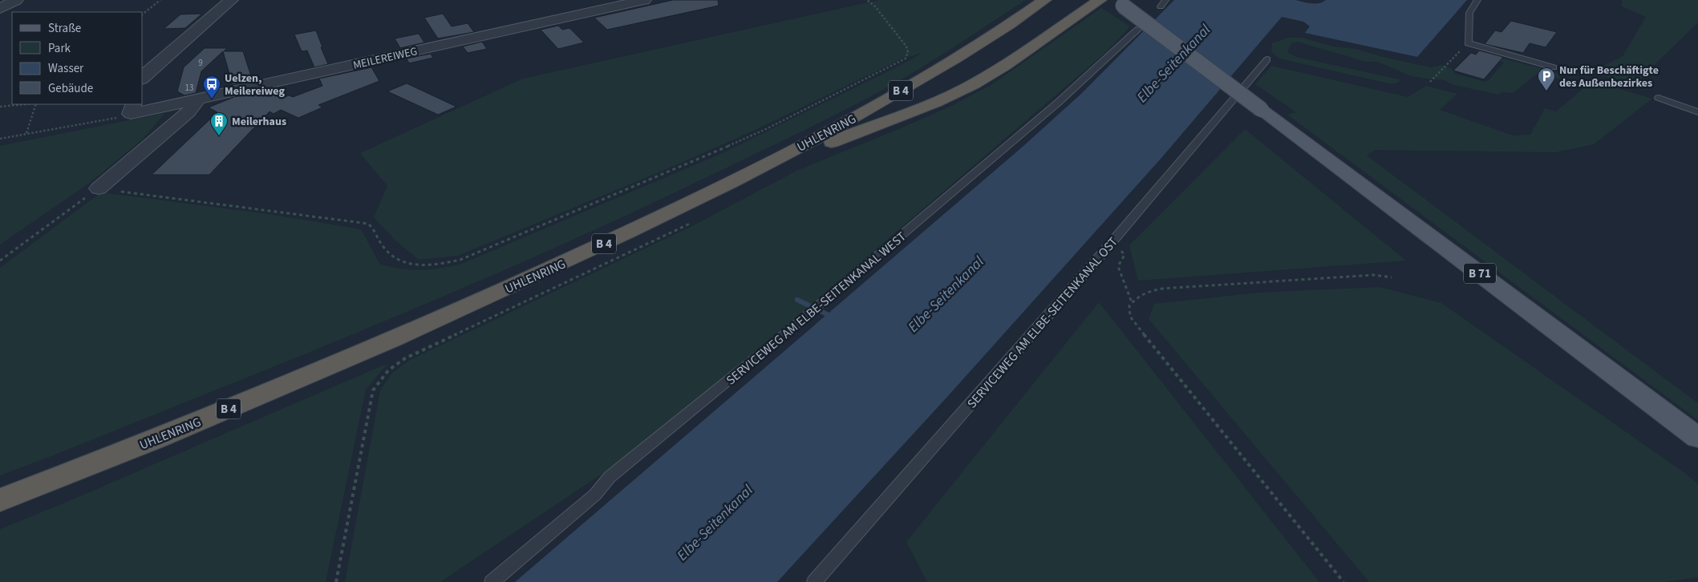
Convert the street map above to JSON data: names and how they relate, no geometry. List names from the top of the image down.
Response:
{
  "streets": {
    "highway": ["B 4", "UHLENRING"],
    "main road": ["B 71"],
    "street": ["MEILEREIWEG"],
    "lane": ["SERVICEWEG AM ELBE-SEITENKANAL WEST", "SERVICEWEG AM ELBE-SEITENKANAL OST"]
  },
  "water": ["Elbe-Seitenkanal"],
  "places": {
    "parking": ["Nur für Beschäftigte des Außenbezirkes"],
    "bus stop": ["Uelzen, Meilereiweg"],
    "building": ["Meilerhaus"]
  },
  "house_numbers": ["9", "13"],
  "legend": [
    "Straße",
    "Park",
    "Wasser",
    "Gebäude"
  ]
}
